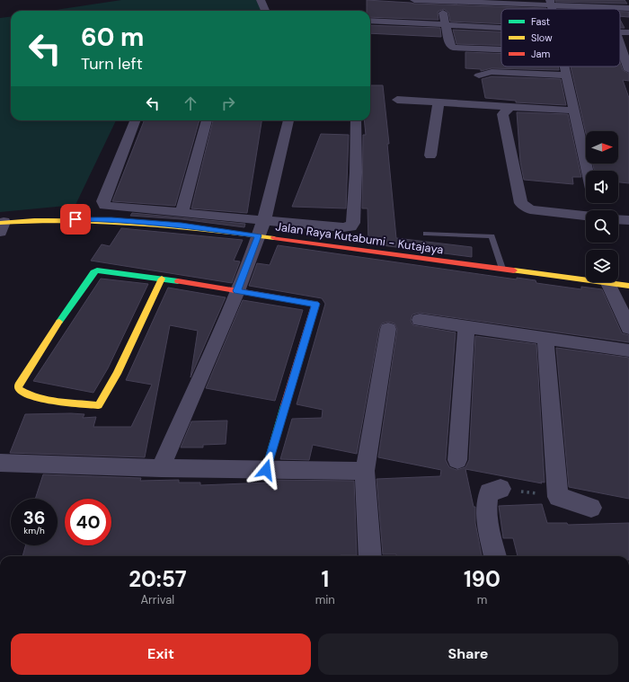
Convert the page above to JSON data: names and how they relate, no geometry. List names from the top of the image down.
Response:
{
  "streets": {
    "street": ["Jalan Raya Kutabumi - Kutajaya"]
  },
  "legend": ["Fast", "Slow", "Jam"],
  "north": "right",
  "page": {
    "turn": ["60 m", "Turn left"],
    "speed": "36 km/h",
    "limit": "40",
    "eta": [
      "20:57",
      "Arrival",
      "1",
      "min",
      "190",
      "m"
    ],
    "buttons": ["Exit", "Share"]
  }
}
